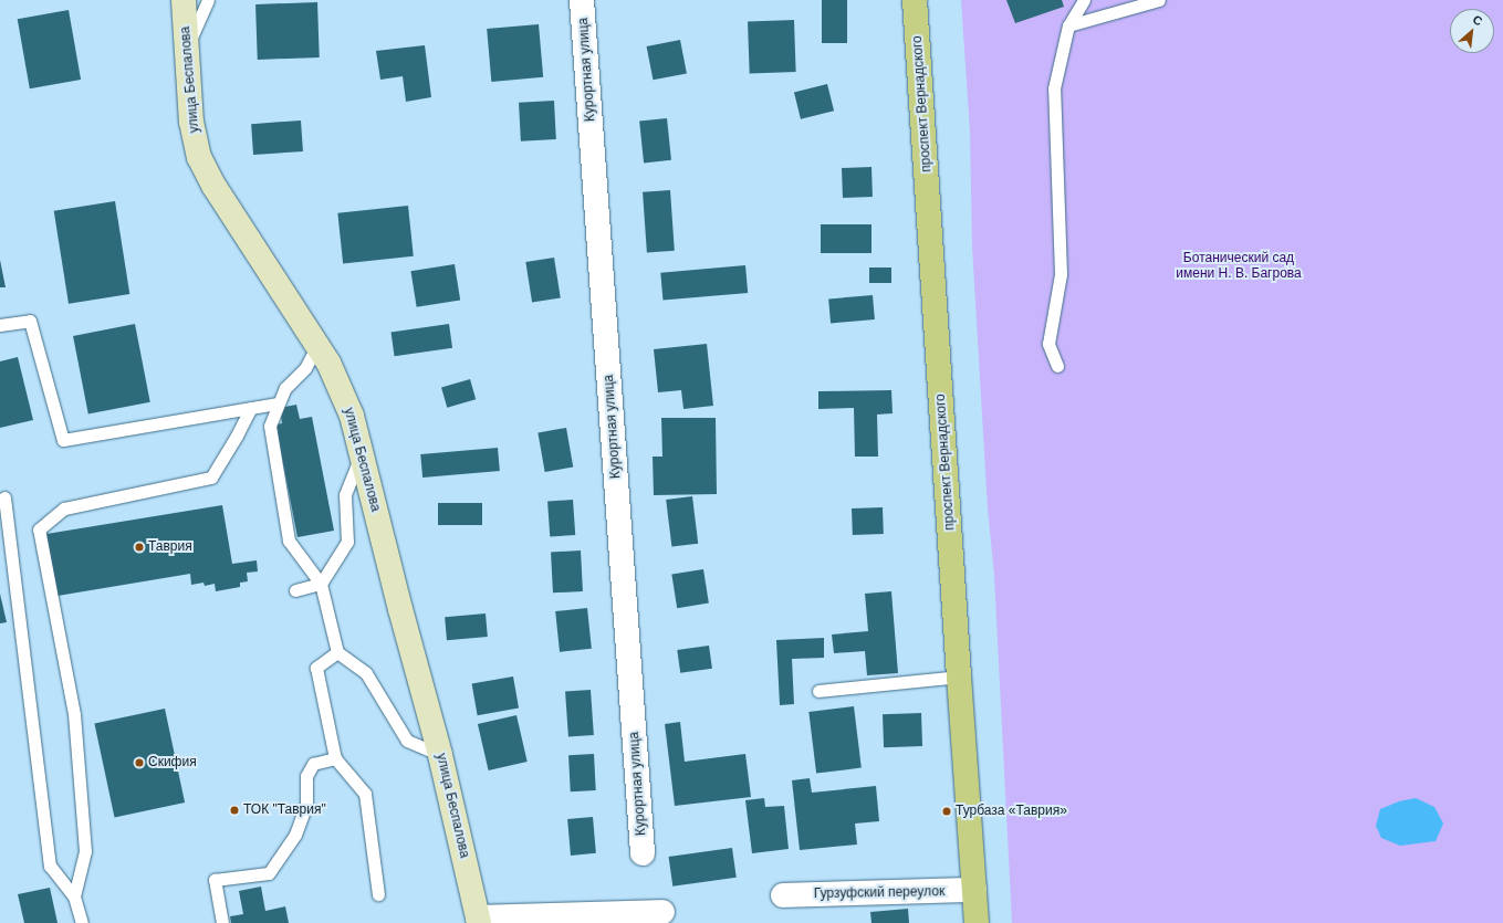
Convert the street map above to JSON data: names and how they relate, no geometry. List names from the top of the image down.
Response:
{
  "streets": {
    "main road": ["улица Беспалова", "проспект Вернадского"],
    "street": ["Курортная улица", "Гурзуфский переулок"]
  },
  "crossings": [
    ["проспект Вернадского", "Гурзуфский переулок"]
  ],
  "parks": ["Ботанический сад имени Н. В. Багрова"],
  "places": [
    "Таврия",
    "Скифия",
    "ТОК \"Таврия\"",
    "Турбаза «Таврия»"
  ],
  "north": "top right"
}
